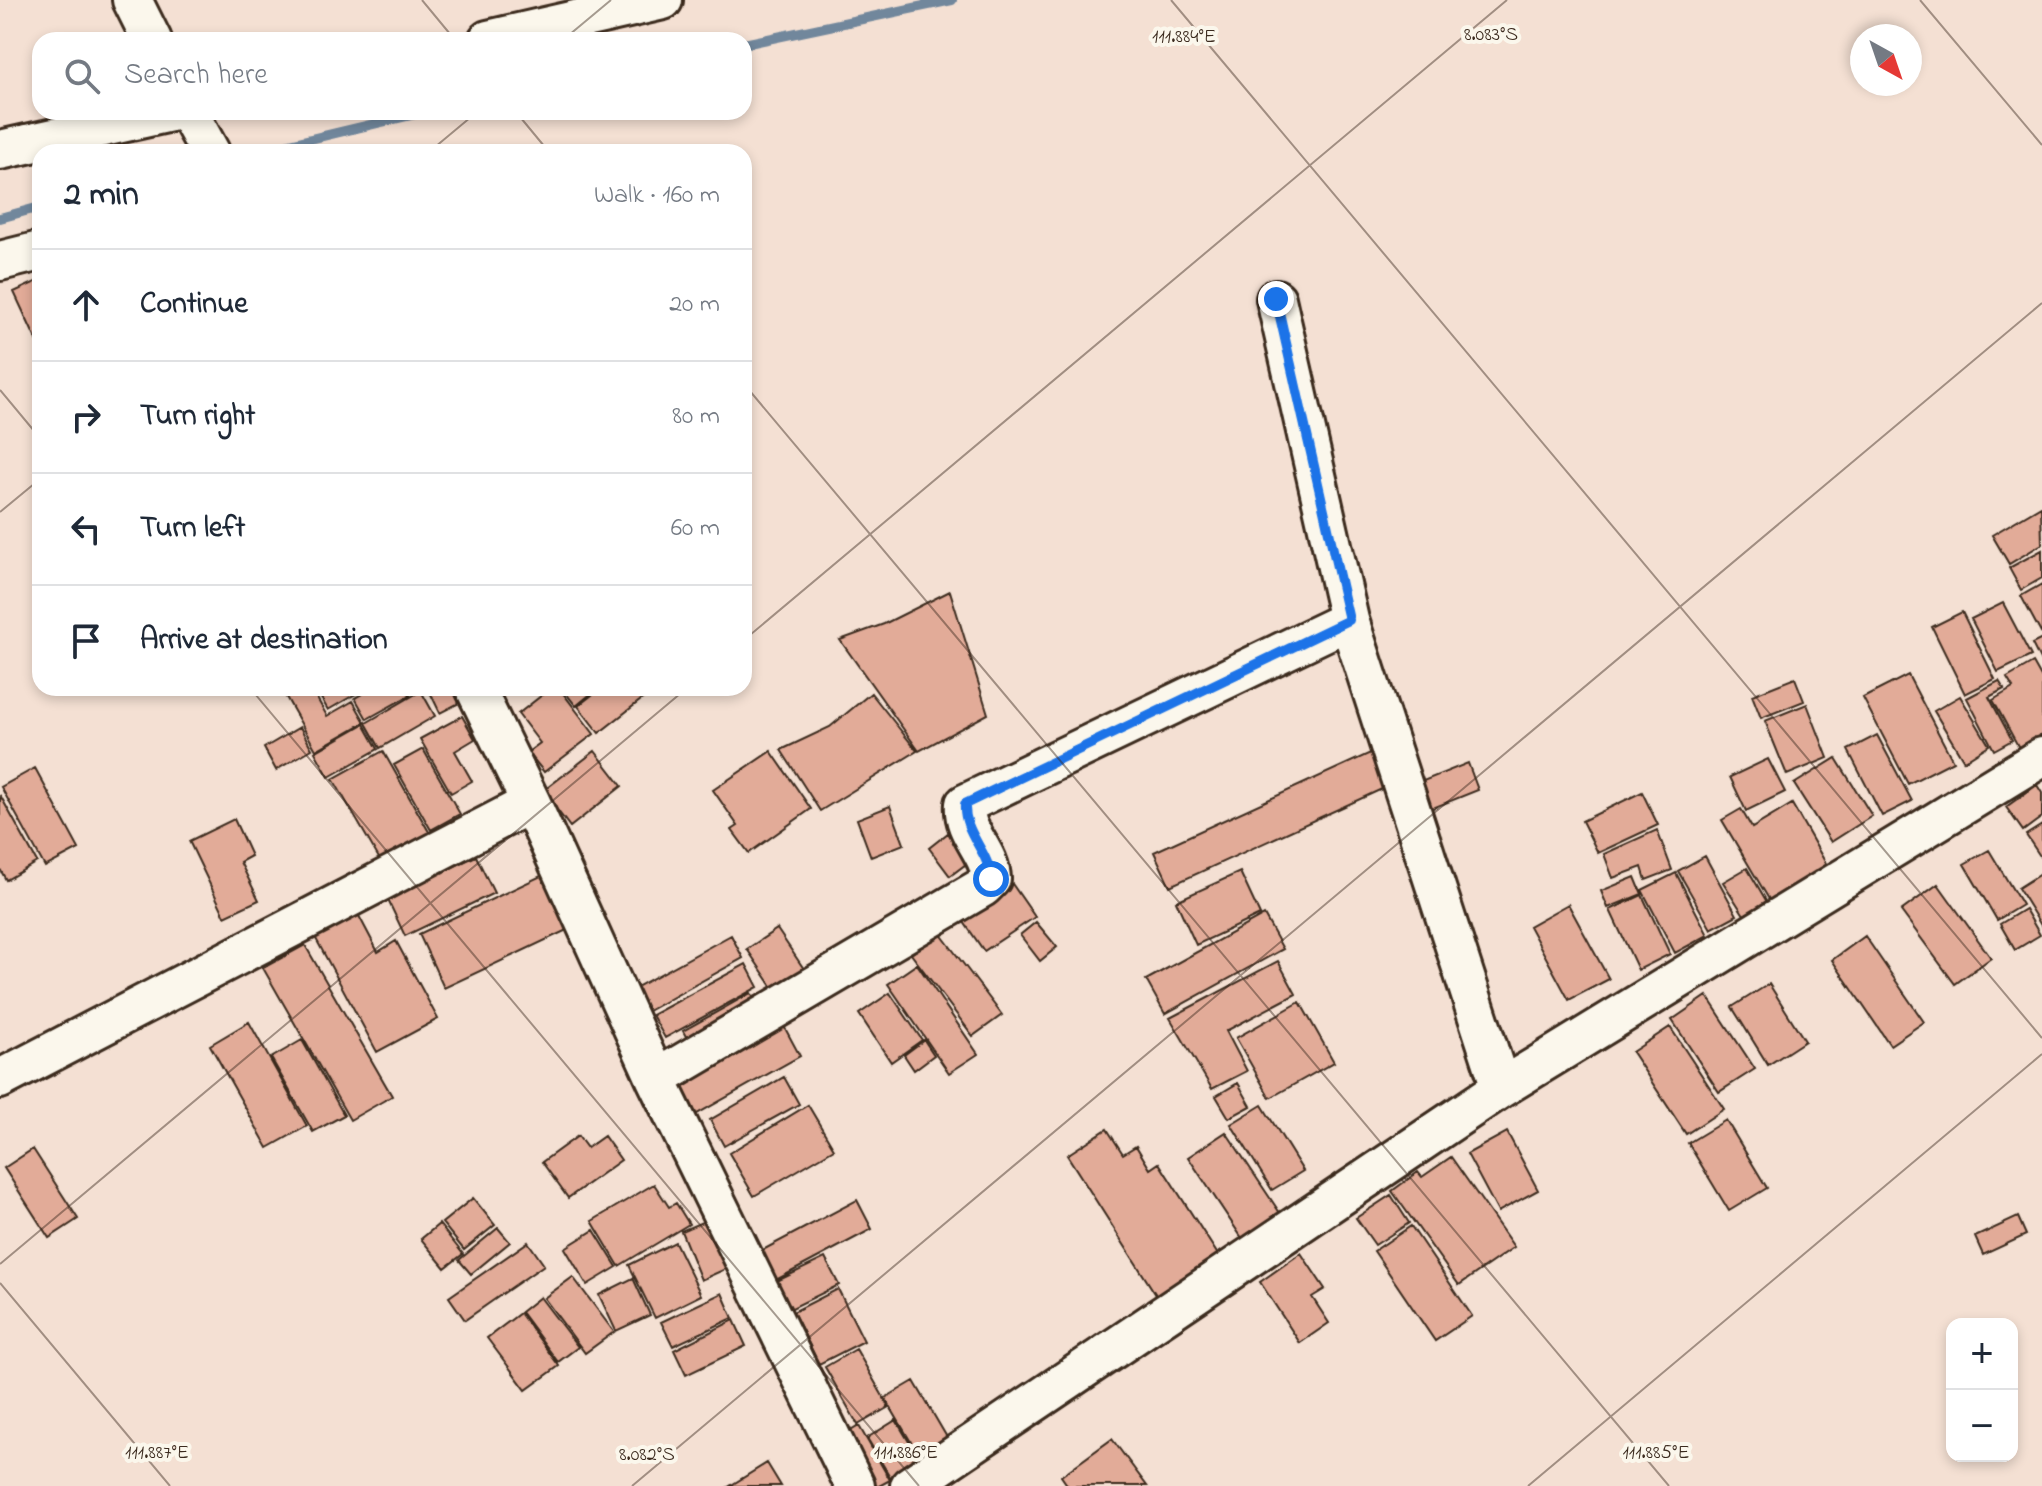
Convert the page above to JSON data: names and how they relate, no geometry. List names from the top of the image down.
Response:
{
  "north": "bottom right",
  "page": {
    "search": "Search here",
    "heading": ["2 min", "Walk · 160 m"],
    "list": [
      ["Continue", "20 m"],
      ["Turn right", "80 m"],
      ["Turn left", "60 m"],
      "Arrive at destination"
    ],
    "map_buttons": ["+", "−"]
  },
  "coordinates": [
    "8.083°S",
    "111.884°E",
    "111.887°E",
    "111.886°E",
    "111.885°E",
    "8.082°S"
  ]
}
